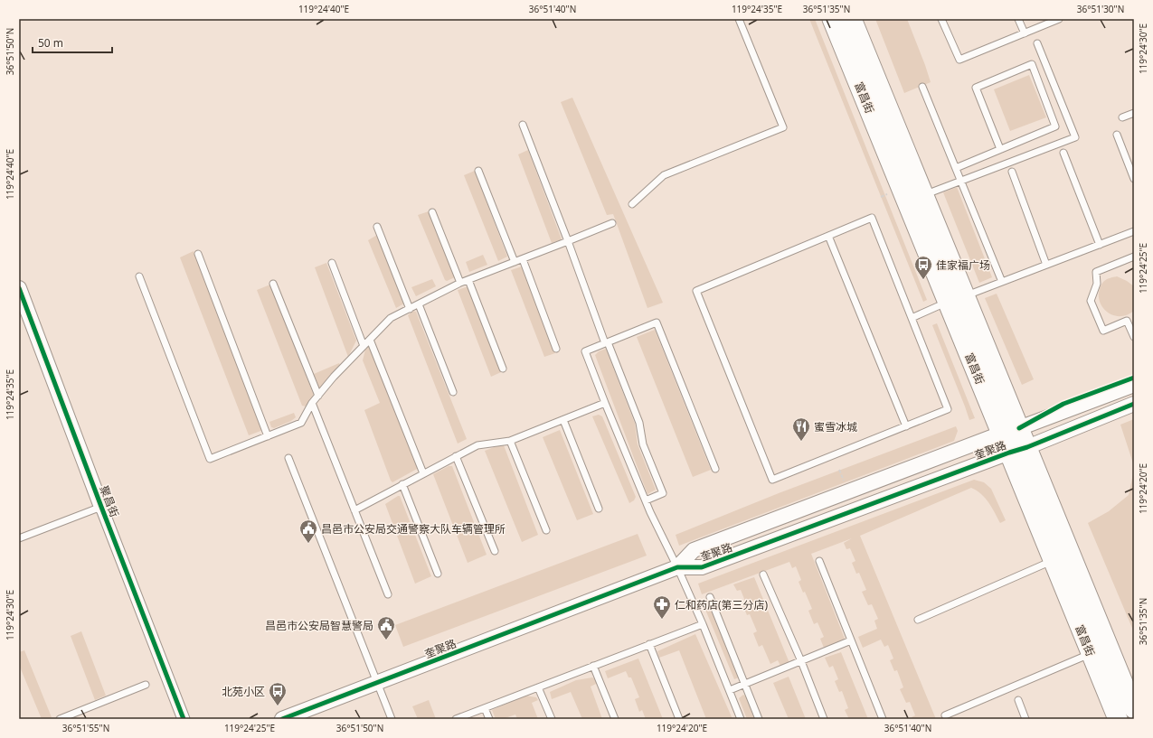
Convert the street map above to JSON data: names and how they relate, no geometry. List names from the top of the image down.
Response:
{
  "streets": {
    "main road": ["富昌街"],
    "street": ["奎聚路", "聚昌街"]
  },
  "crossings": [
    ["富昌街", "奎聚路"]
  ],
  "places": {
    "bus stop": ["佳家福广场", "北苑小区"],
    "restaurant": ["蜜雪冰城"],
    "public building": ["昌邑市公安局交通警察大队车辆管理所", "昌邑市公安局智慧警局"],
    "pharmacy": ["仁和药店(第三分店)"]
  },
  "scale_bar": "50 m",
  "coordinates": [
    "119°24'40\"E",
    "36°51'40\"N",
    "119°24'35\"E",
    "36°51'35\"N",
    "36°51'30\"N",
    "119°24'30\"E",
    "36°51'50\"N",
    "119°24'25\"E",
    "119°24'20\"E",
    "36°51'55\"N"
  ]
}
